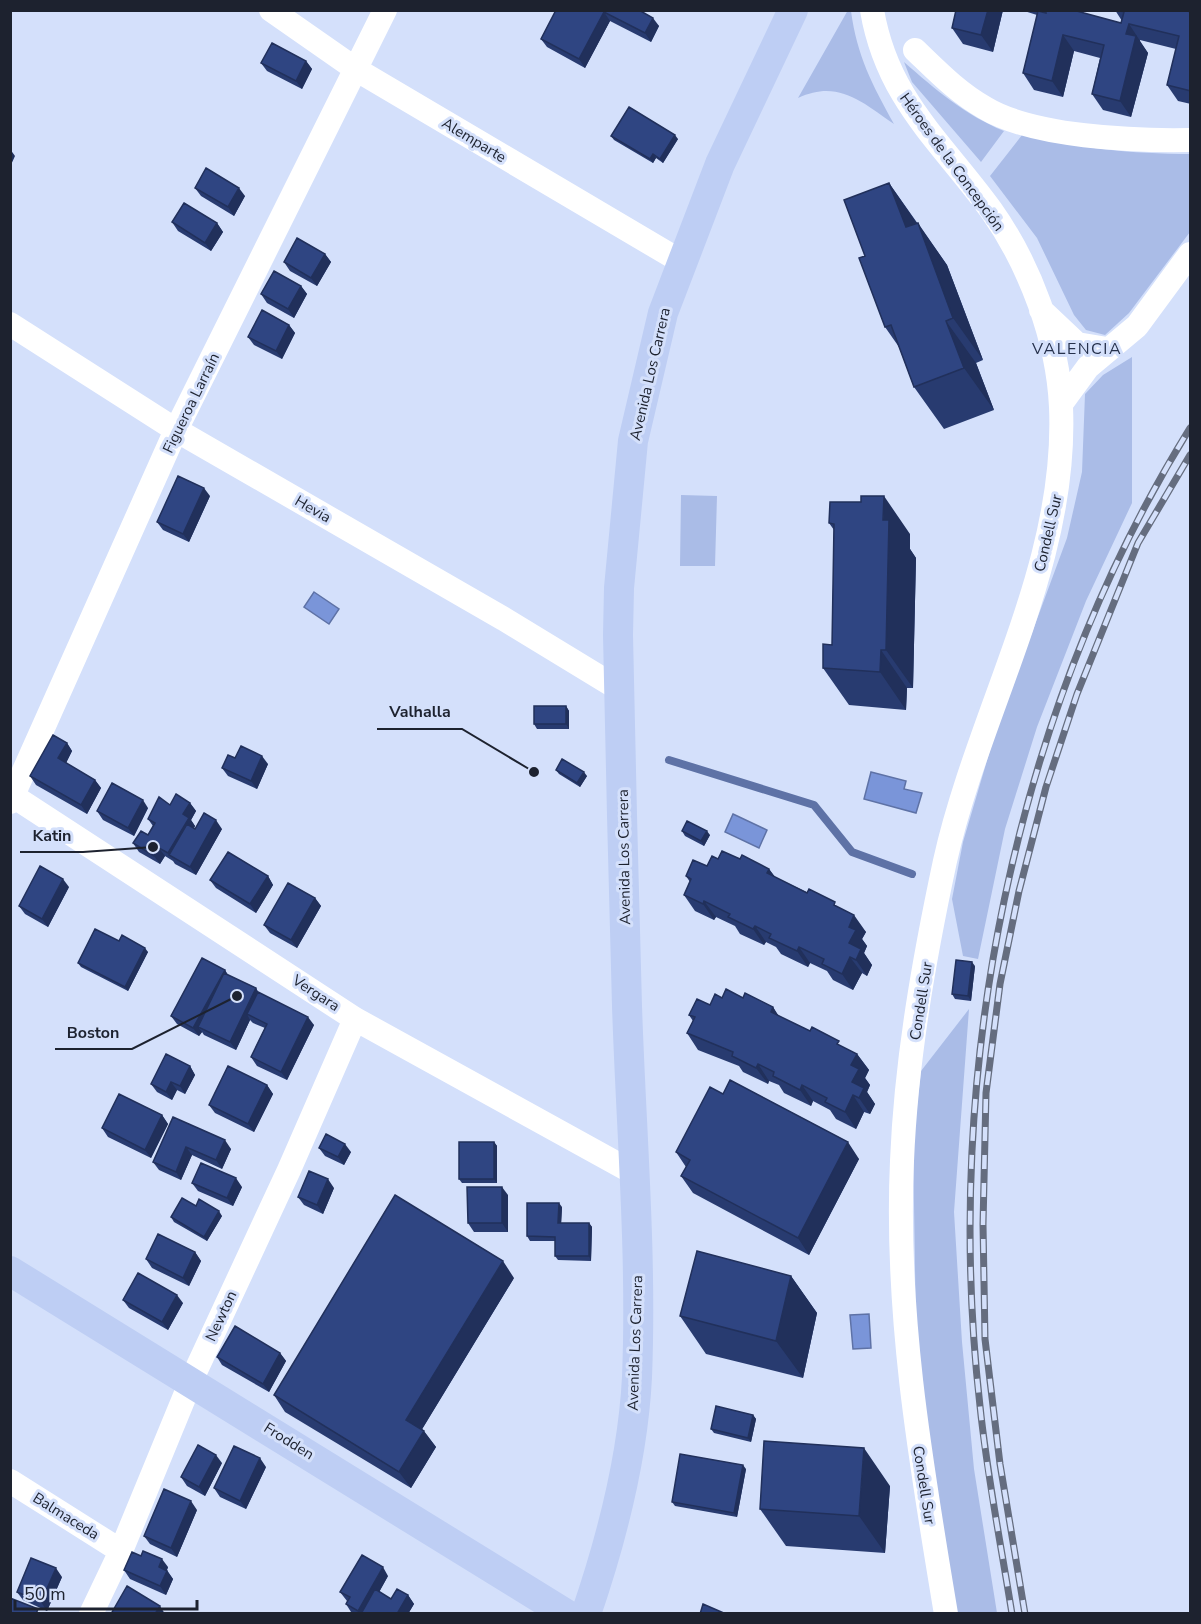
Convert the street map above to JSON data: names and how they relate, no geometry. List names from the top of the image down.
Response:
{
  "streets": {
    "main road": ["Avenida Los Carrera", "Frodden"],
    "street": [
      "Alemparte",
      "Héroes de la Concepción",
      "Figueroa Larraín",
      "Hevia",
      "Condell Sur",
      "Vergara",
      "Newton",
      "Balmaceda"
    ]
  },
  "crossings": [
    ["Alemparte", "Avenida Los Carrera"],
    ["Alemparte", "Figueroa Larraín"],
    ["Héroes de la Concepción", "Condell Sur"],
    ["Avenida Los Carrera", "Hevia"],
    ["Avenida Los Carrera", "Vergara"],
    ["Figueroa Larraín", "Hevia"],
    ["Figueroa Larraín", "Vergara"],
    ["Vergara", "Newton"],
    ["Newton", "Frodden"],
    ["Newton", "Balmaceda"]
  ],
  "districts": ["VALENCIA"],
  "places": ["Valhalla", "Katin", "Boston"],
  "scale_bar": "50 m"
}
